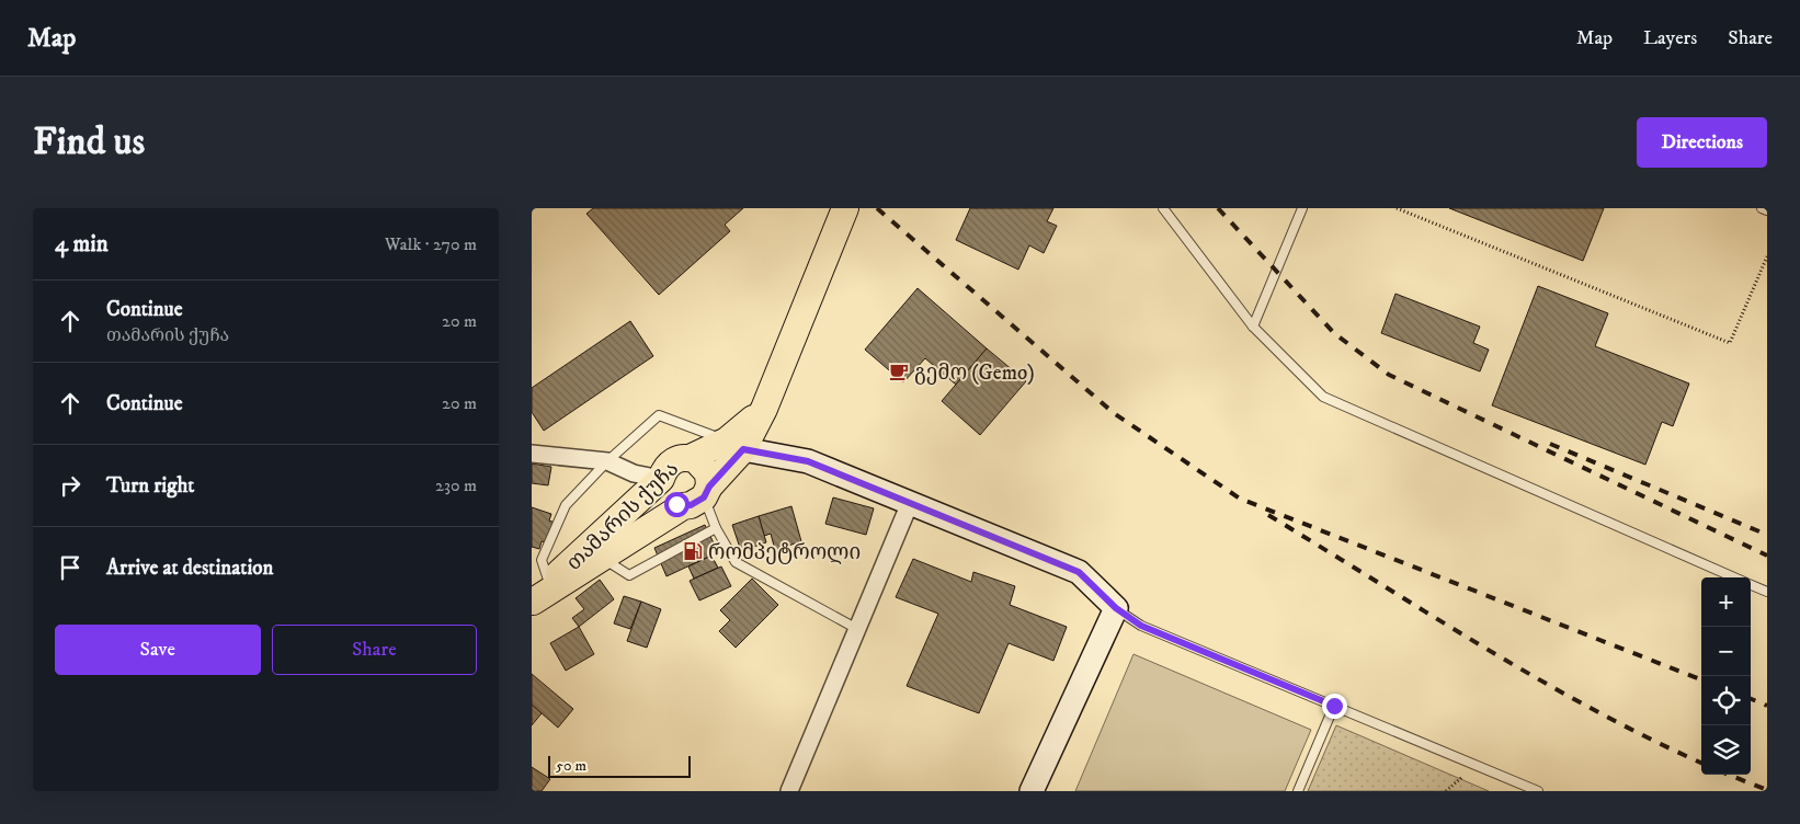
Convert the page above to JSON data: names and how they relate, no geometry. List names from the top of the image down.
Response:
{
  "streets": {
    "main road": ["თამარის ქუჩა"]
  },
  "places": {
    "cafe": ["გემო (Gemo)"],
    "fuel station": ["რომპეტროლი"]
  },
  "scale_bar": "50 m",
  "page": {
    "header": "Map",
    "nav": ["Map", "Layers", "Share"],
    "buttons": [
      "Directions",
      ["Save", "Share"]
    ],
    "title": "Find us",
    "heading": ["4 min", "Walk · 270 m"],
    "list": [
      ["Continue", "თამარის ქუჩა", "20 m"],
      ["Continue", "20 m"],
      ["Turn right", "230 m"],
      "Arrive at destination"
    ],
    "map_buttons": ["+", "−"],
    "scale": "50 m"
  }
}
